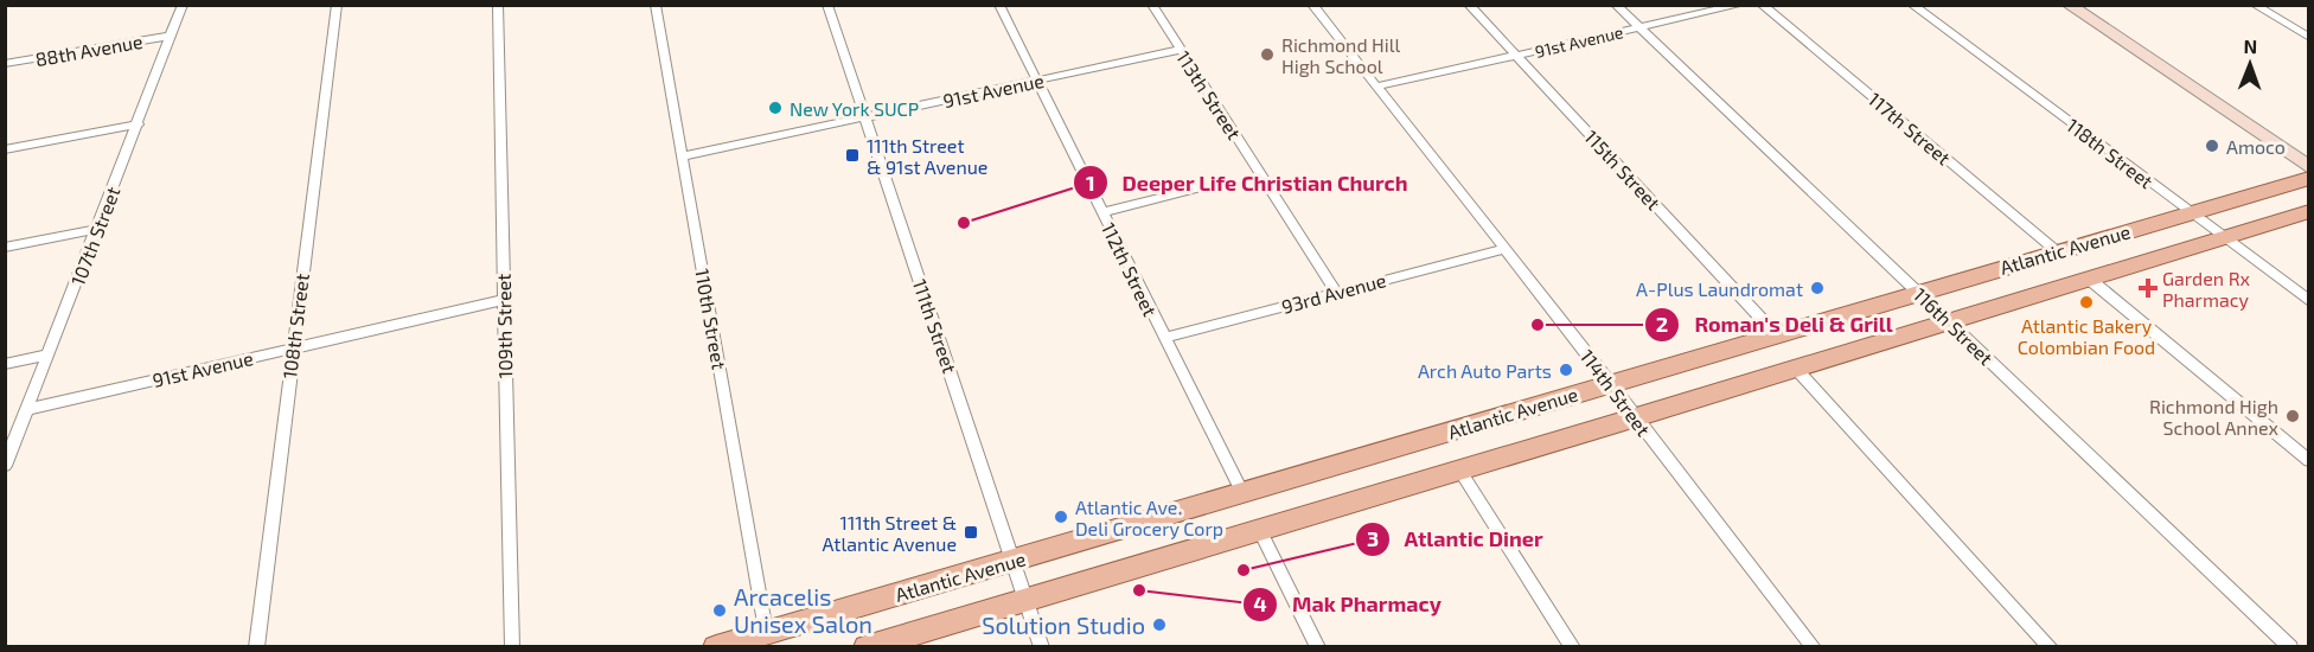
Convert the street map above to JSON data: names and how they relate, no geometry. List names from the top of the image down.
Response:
{
  "streets": {
    "main road": ["Atlantic Avenue"],
    "street": [
      "91st Avenue",
      "88th Avenue",
      "113th Street",
      "117th Street",
      "118th Street",
      "115th Street",
      "107th Street",
      "112th Street",
      "93rd Avenue",
      "110th Street",
      "108th Street",
      "109th Street",
      "111th Street",
      "116th Street",
      "114th Street"
    ]
  },
  "crossings": [
    ["91st Avenue", "113th Street"],
    ["91st Avenue", "115th Street"],
    ["91st Avenue", "107th Street"],
    ["91st Avenue", "112th Street"],
    ["91st Avenue", "110th Street"],
    ["91st Avenue", "108th Street"],
    ["91st Avenue", "109th Street"],
    ["91st Avenue", "111th Street"],
    ["91st Avenue", "116th Street"],
    ["91st Avenue", "114th Street"],
    ["88th Avenue", "107th Street"],
    ["113th Street", "93rd Avenue"],
    ["117th Street", "Atlantic Avenue"],
    ["118th Street", "Atlantic Avenue"],
    ["115th Street", "Atlantic Avenue"],
    ["Atlantic Avenue", "112th Street"],
    ["Atlantic Avenue", "110th Street"],
    ["Atlantic Avenue", "111th Street"],
    ["Atlantic Avenue", "116th Street"],
    ["Atlantic Avenue", "114th Street"],
    ["112th Street", "93rd Avenue"],
    ["93rd Avenue", "114th Street"]
  ],
  "places": {
    "other": [
      "Richmond Hill High School",
      "New York SUCP",
      "Amoco",
      "Deeper Life Christian Church",
      "A-Plus Laundromat",
      "Atlantic Bakery Colombian Food",
      "Roman's Deli & Grill",
      "Arch Auto Parts",
      "Richmond High School Annex",
      "Atlantic Ave. Deli Grocery Corp",
      "Atlantic Diner",
      "Mak Pharmacy",
      "Arcacelis Unisex Salon",
      "Solution Studio"
    ],
    "transit": ["111th Street & 91st Avenue", "111th Street & Atlantic Avenue"],
    "health": ["Garden Rx Pharmacy"]
  },
  "north": "top"
}
